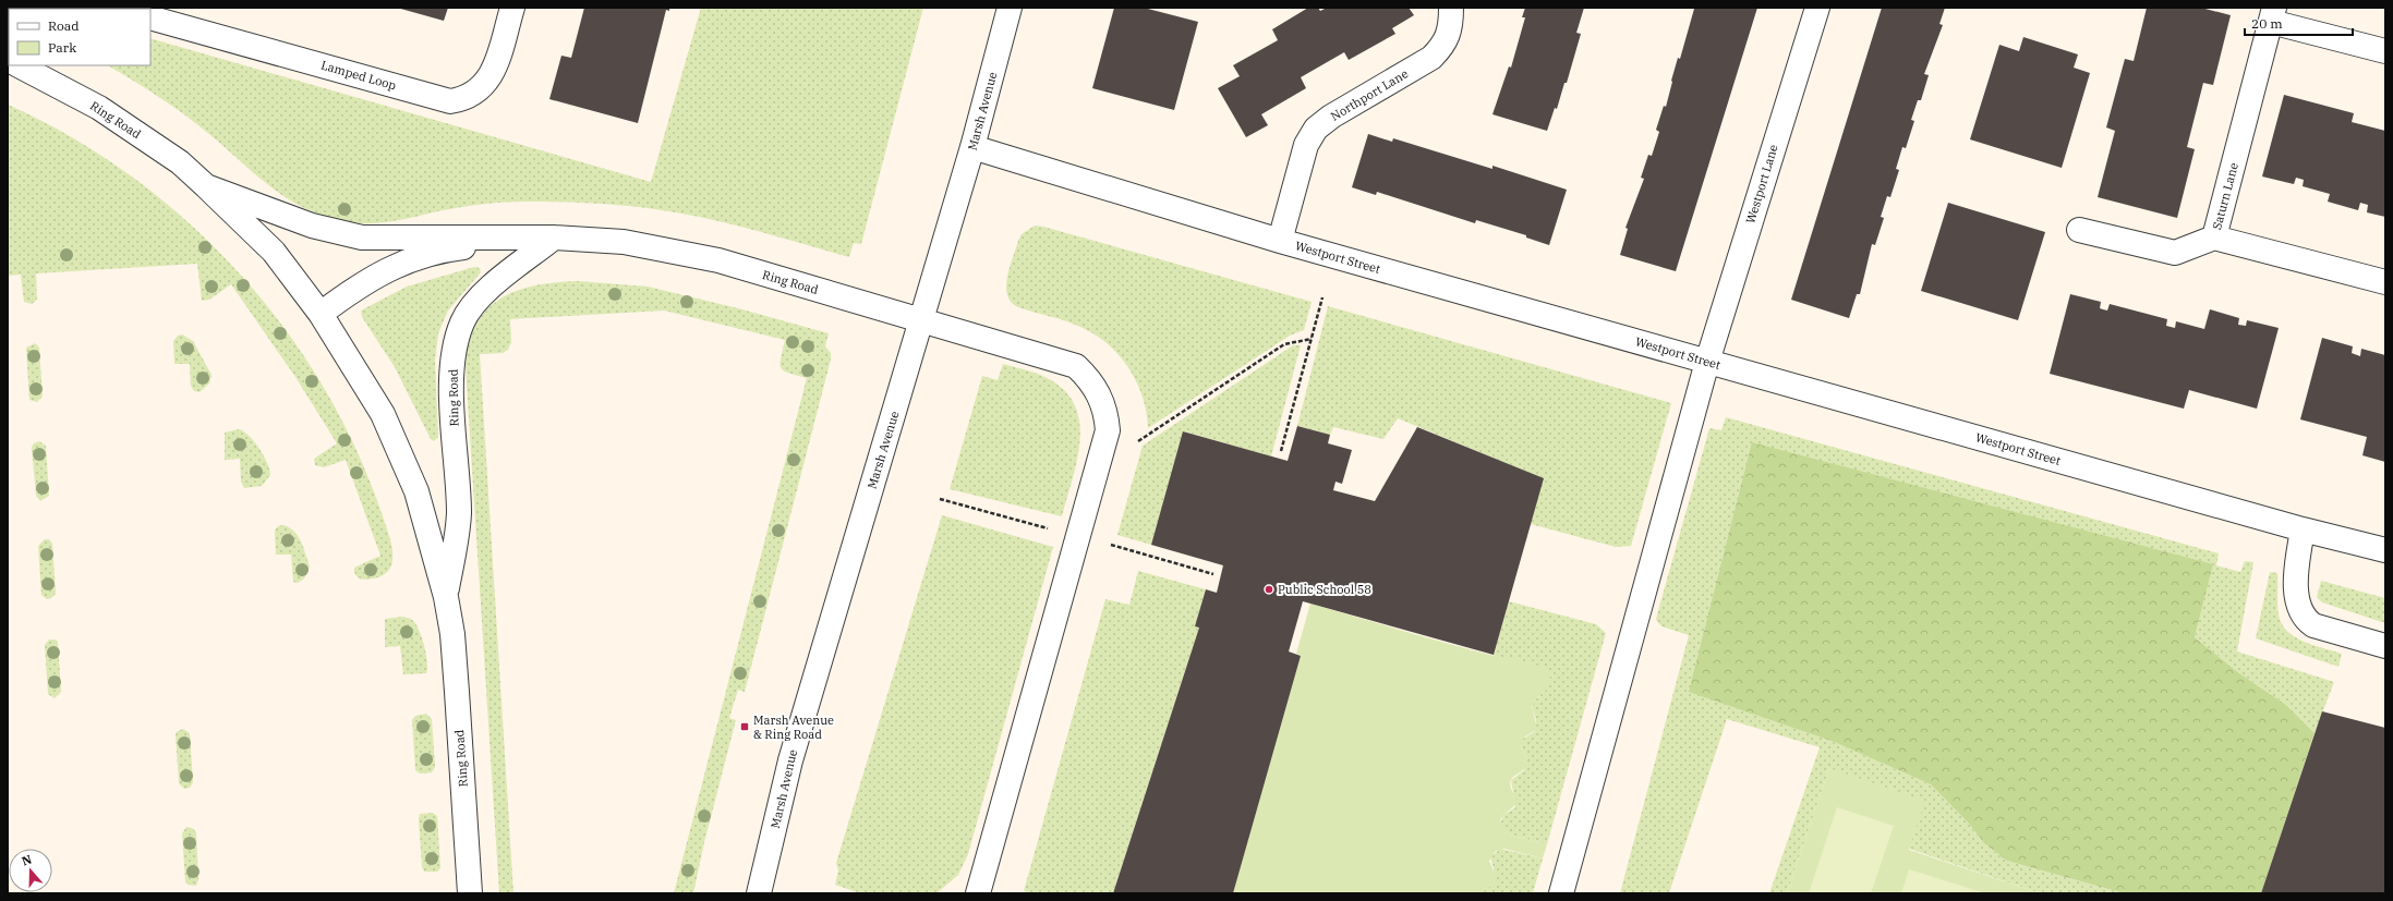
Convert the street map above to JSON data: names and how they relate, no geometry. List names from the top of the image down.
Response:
{
  "streets": {
    "street": [
      "Lamped Loop",
      "Northport Lane",
      "Marsh Avenue",
      "Ring Road",
      "Westport Lane",
      "Saturn Lane",
      "Westport Street"
    ]
  },
  "crossings": [
    ["Northport Lane", "Westport Street"],
    ["Marsh Avenue", "Ring Road"],
    ["Marsh Avenue", "Westport Street"],
    ["Westport Lane", "Westport Street"]
  ],
  "places": {
    "other": ["Public School 58"],
    "transit": ["Marsh Avenue & Ring Road"]
  },
  "legend": ["Road", "Park"],
  "scale_bar": "20 m",
  "north": "top"
}
